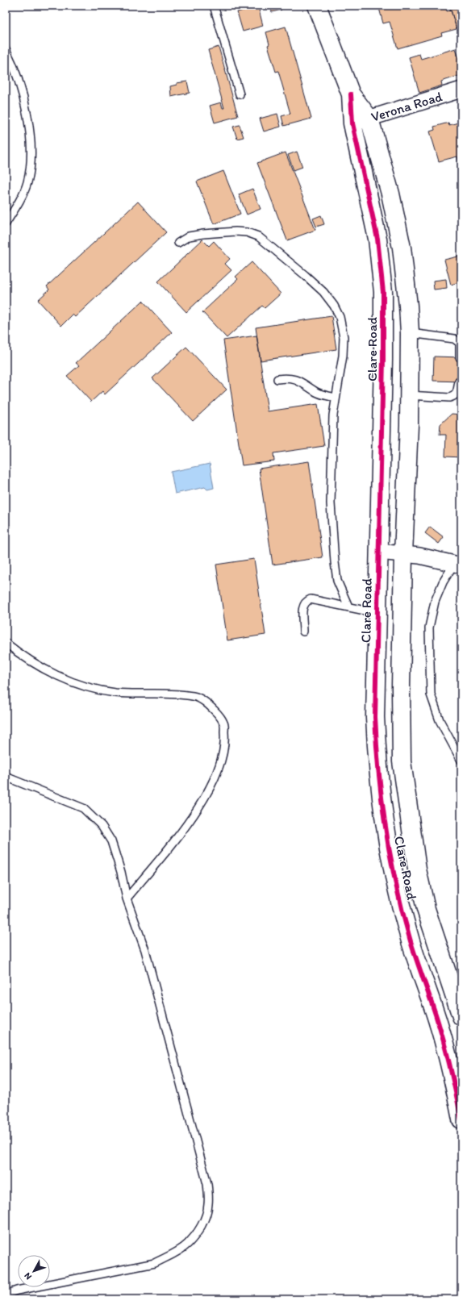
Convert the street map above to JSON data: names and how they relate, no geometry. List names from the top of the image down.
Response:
{
  "streets": {
    "street": ["Verona Road", "Clare Road"]
  },
  "crossings": [
    ["Verona Road", "Clare Road"]
  ],
  "north": "bottom left"
}
